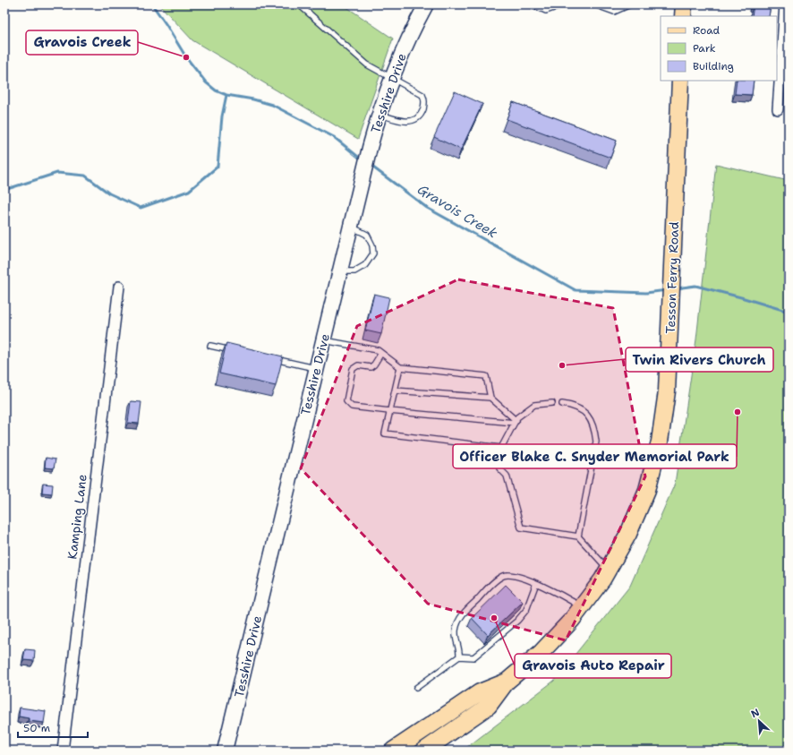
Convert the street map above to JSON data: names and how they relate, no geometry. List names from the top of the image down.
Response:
{
  "streets": {
    "main road": ["Tesson Ferry Road"],
    "street": ["Tesshire Drive", "Kamping Lane"]
  },
  "water": ["Gravois Creek"],
  "places": [
    "Gravois Creek",
    "Twin Rivers Church",
    "Officer Blake C. Snyder Memorial Park",
    "Gravois Auto Repair"
  ],
  "legend": ["Road", "Park", "Building"],
  "scale_bar": "50 m",
  "north": "top left"
}
